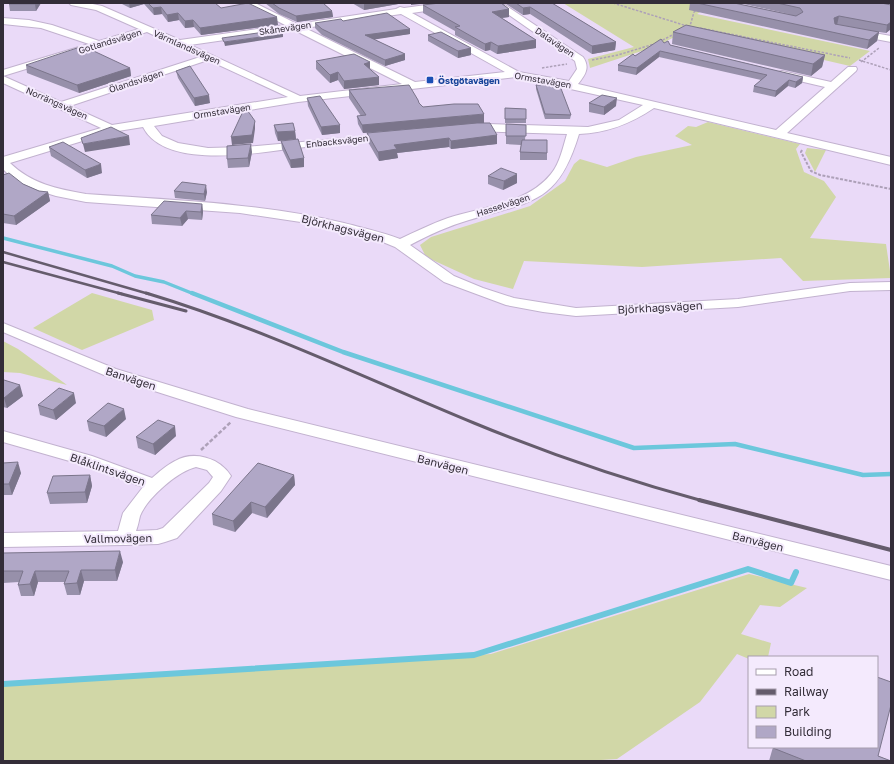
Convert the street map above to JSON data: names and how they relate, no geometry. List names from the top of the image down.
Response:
{
  "streets": {
    "street": [
      "Skånevägen",
      "Gotlandsvägen",
      "Dalavägen",
      "Värmlandsvägen",
      "Ormstavägen",
      "Ölandsvägen",
      "Norrängsvägen",
      "Enbacksvägen",
      "Hasselvägen",
      "Björkhagsvägen",
      "Banvägen",
      "Blåklintsvägen",
      "Vallmovägen"
    ]
  },
  "crossings": [
    ["Skånevägen", "Värmlandsvägen"],
    ["Gotlandsvägen", "Värmlandsvägen"],
    ["Dalavägen", "Ormstavägen"],
    ["Värmlandsvägen", "Ormstavägen"],
    ["Värmlandsvägen", "Ölandsvägen"],
    ["Ormstavägen", "Norrängsvägen"],
    ["Ormstavägen", "Enbacksvägen"],
    ["Ormstavägen", "Björkhagsvägen"],
    ["Ölandsvägen", "Norrängsvägen"],
    ["Hasselvägen", "Björkhagsvägen"],
    ["Blåklintsvägen", "Vallmovägen"]
  ],
  "places": {
    "transit": ["Östgötavägen"]
  },
  "legend": [
    "Road",
    "Railway",
    "Park",
    "Building"
  ]
}
